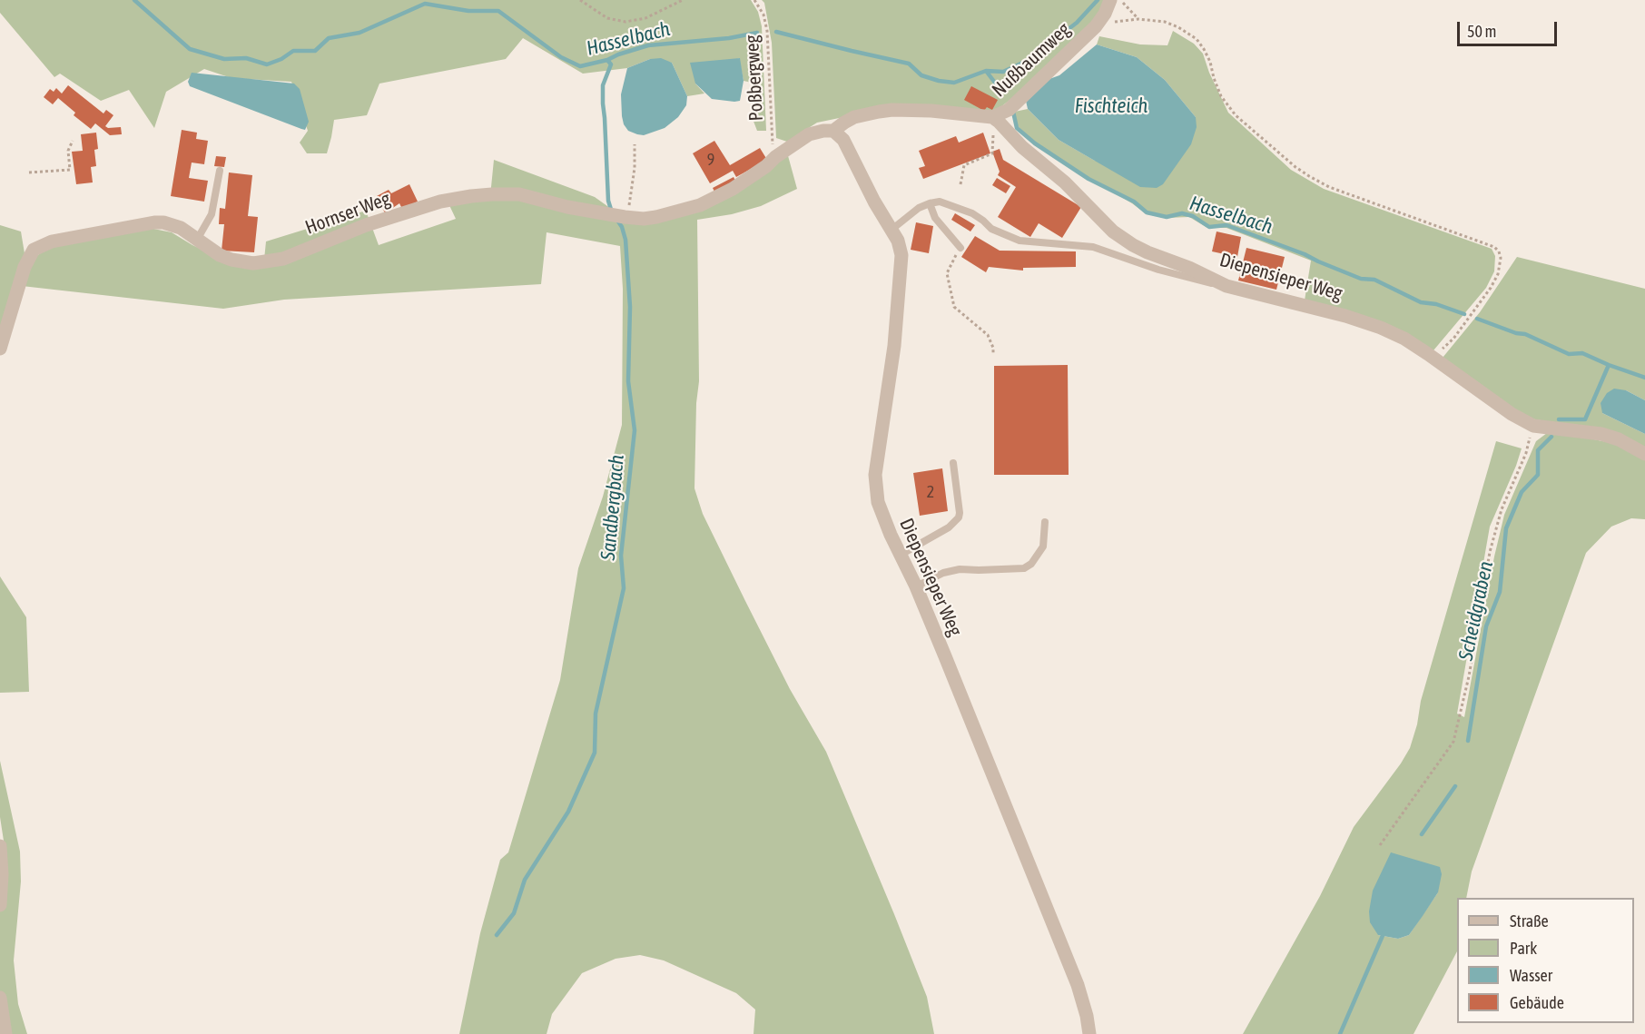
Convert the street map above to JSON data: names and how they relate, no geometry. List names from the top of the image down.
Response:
{
  "streets": {
    "street": ["Nußbaumweg", "Hornser Weg", "Diepensieper Weg"],
    "path": ["Poßbergweg"]
  },
  "crossings": [
    ["Nußbaumweg", "Diepensieper Weg"],
    ["Poßbergweg", "Hornser Weg"]
  ],
  "water": [
    "Hasselbach",
    "Fischteich",
    "Sandbergbach",
    "Scheidgraben"
  ],
  "house_numbers": ["9", "2"],
  "legend": [
    "Straße",
    "Park",
    "Wasser",
    "Gebäude"
  ],
  "scale_bar": "50 m"
}
